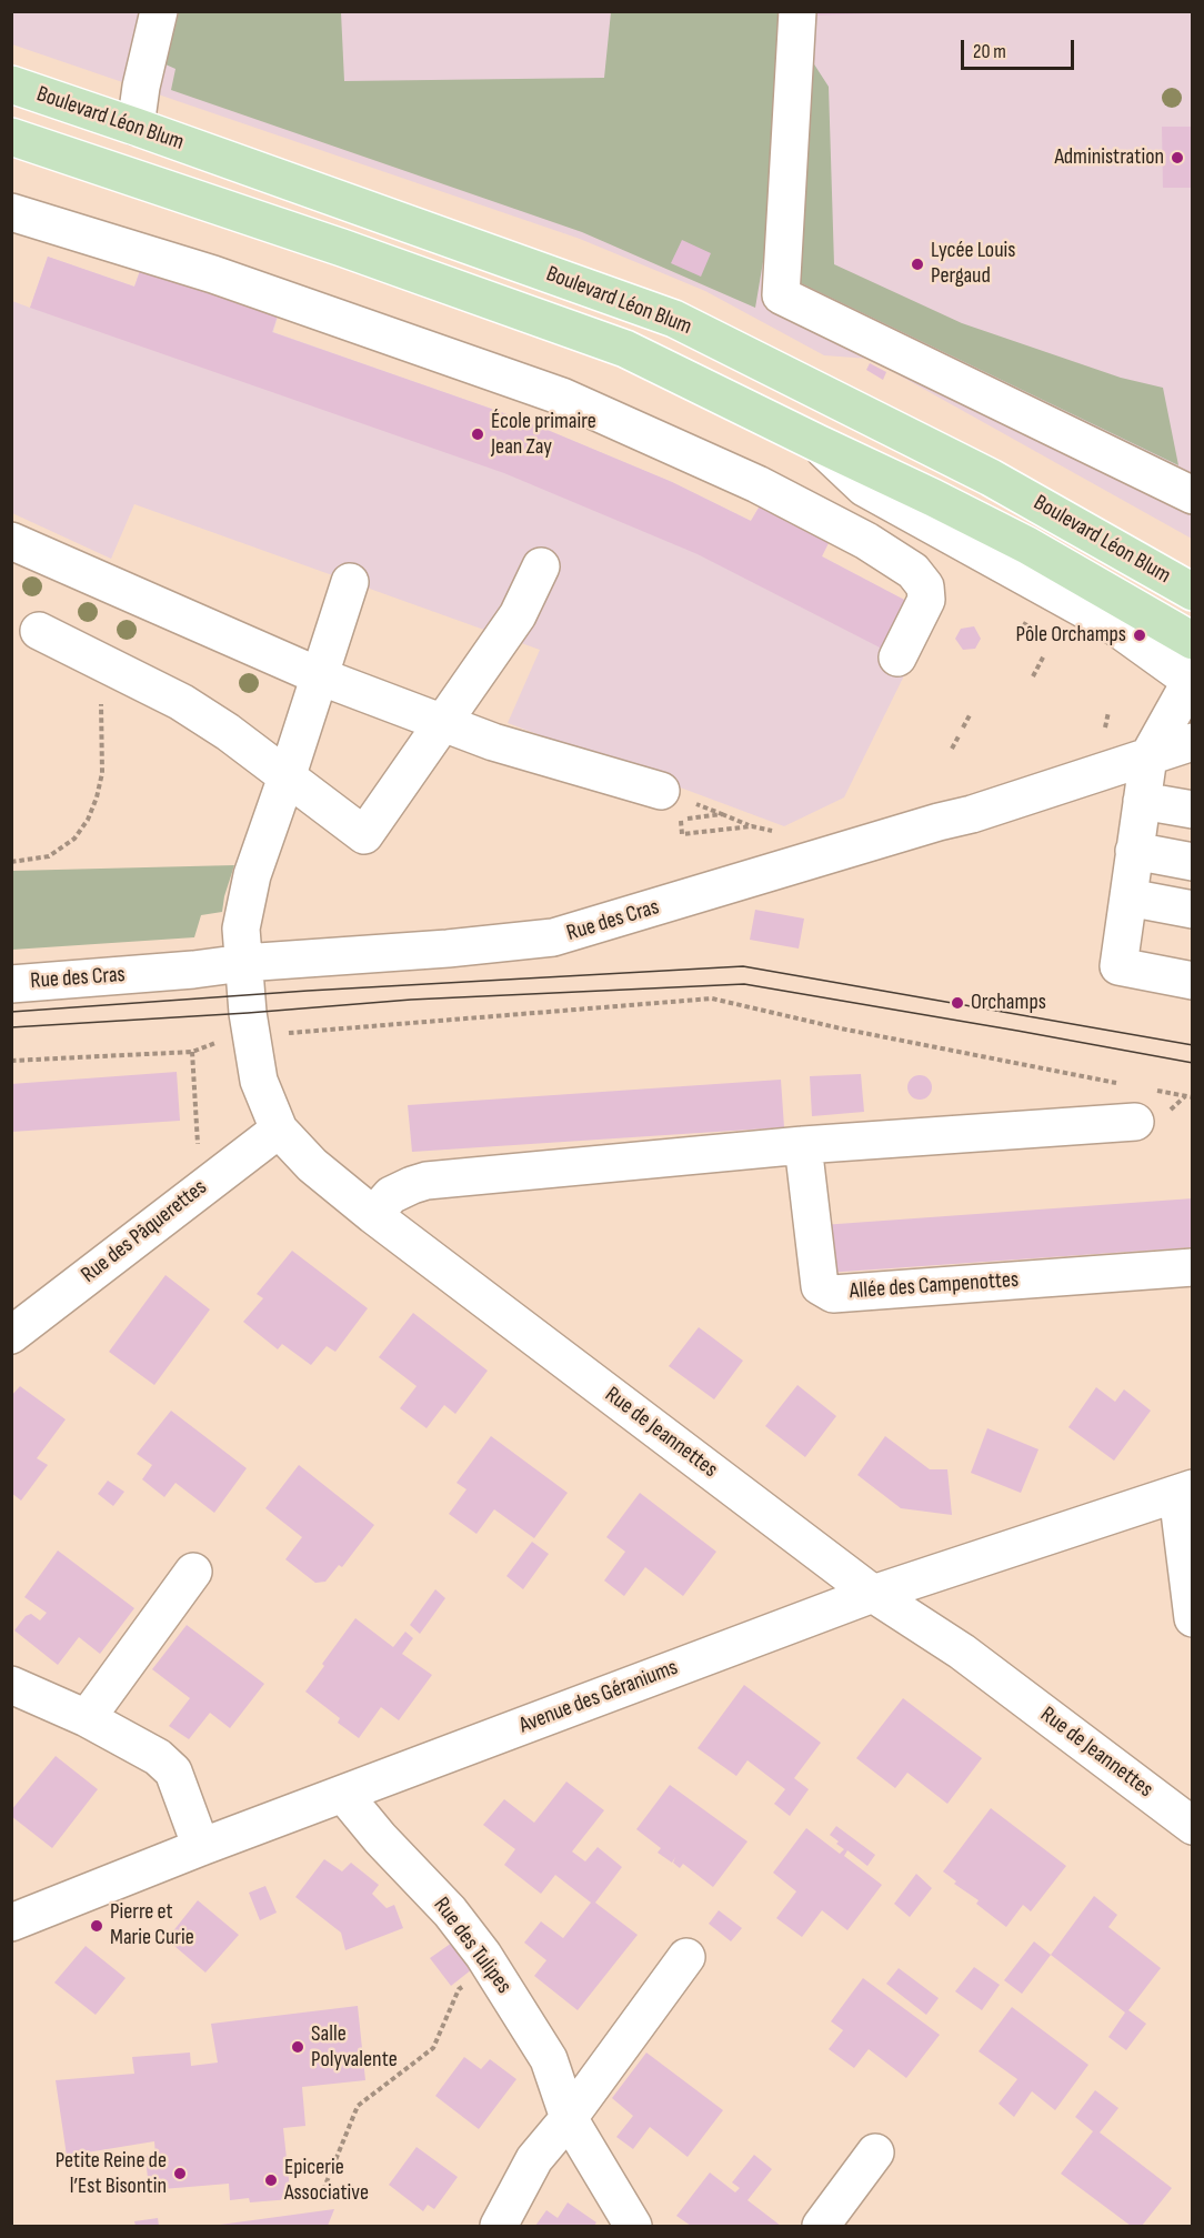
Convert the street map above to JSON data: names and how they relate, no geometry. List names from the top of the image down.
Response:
{
  "streets": {
    "main road": ["Boulevard Léon Blum"],
    "street": [
      "Rue des Cras",
      "Rue des Pâquerettes",
      "Allée des Campenottes",
      "Rue de Jeannettes",
      "Avenue des Géraniums",
      "Rue des Tulipes"
    ]
  },
  "crossings": [
    ["Rue des Cras", "Rue de Jeannettes"],
    ["Rue des Pâquerettes", "Rue de Jeannettes"],
    ["Rue de Jeannettes", "Avenue des Géraniums"],
    ["Avenue des Géraniums", "Rue des Tulipes"]
  ],
  "places": [
    "Administration",
    "Lycée Louis Pergaud",
    "École primaire Jean Zay",
    "Pôle Orchamps",
    "Orchamps",
    "Pierre et Marie Curie",
    "Salle Polyvalente",
    "Petite Reine de l’Est Bisontin",
    "Epicerie Associative"
  ],
  "scale_bar": "20 m"
}
